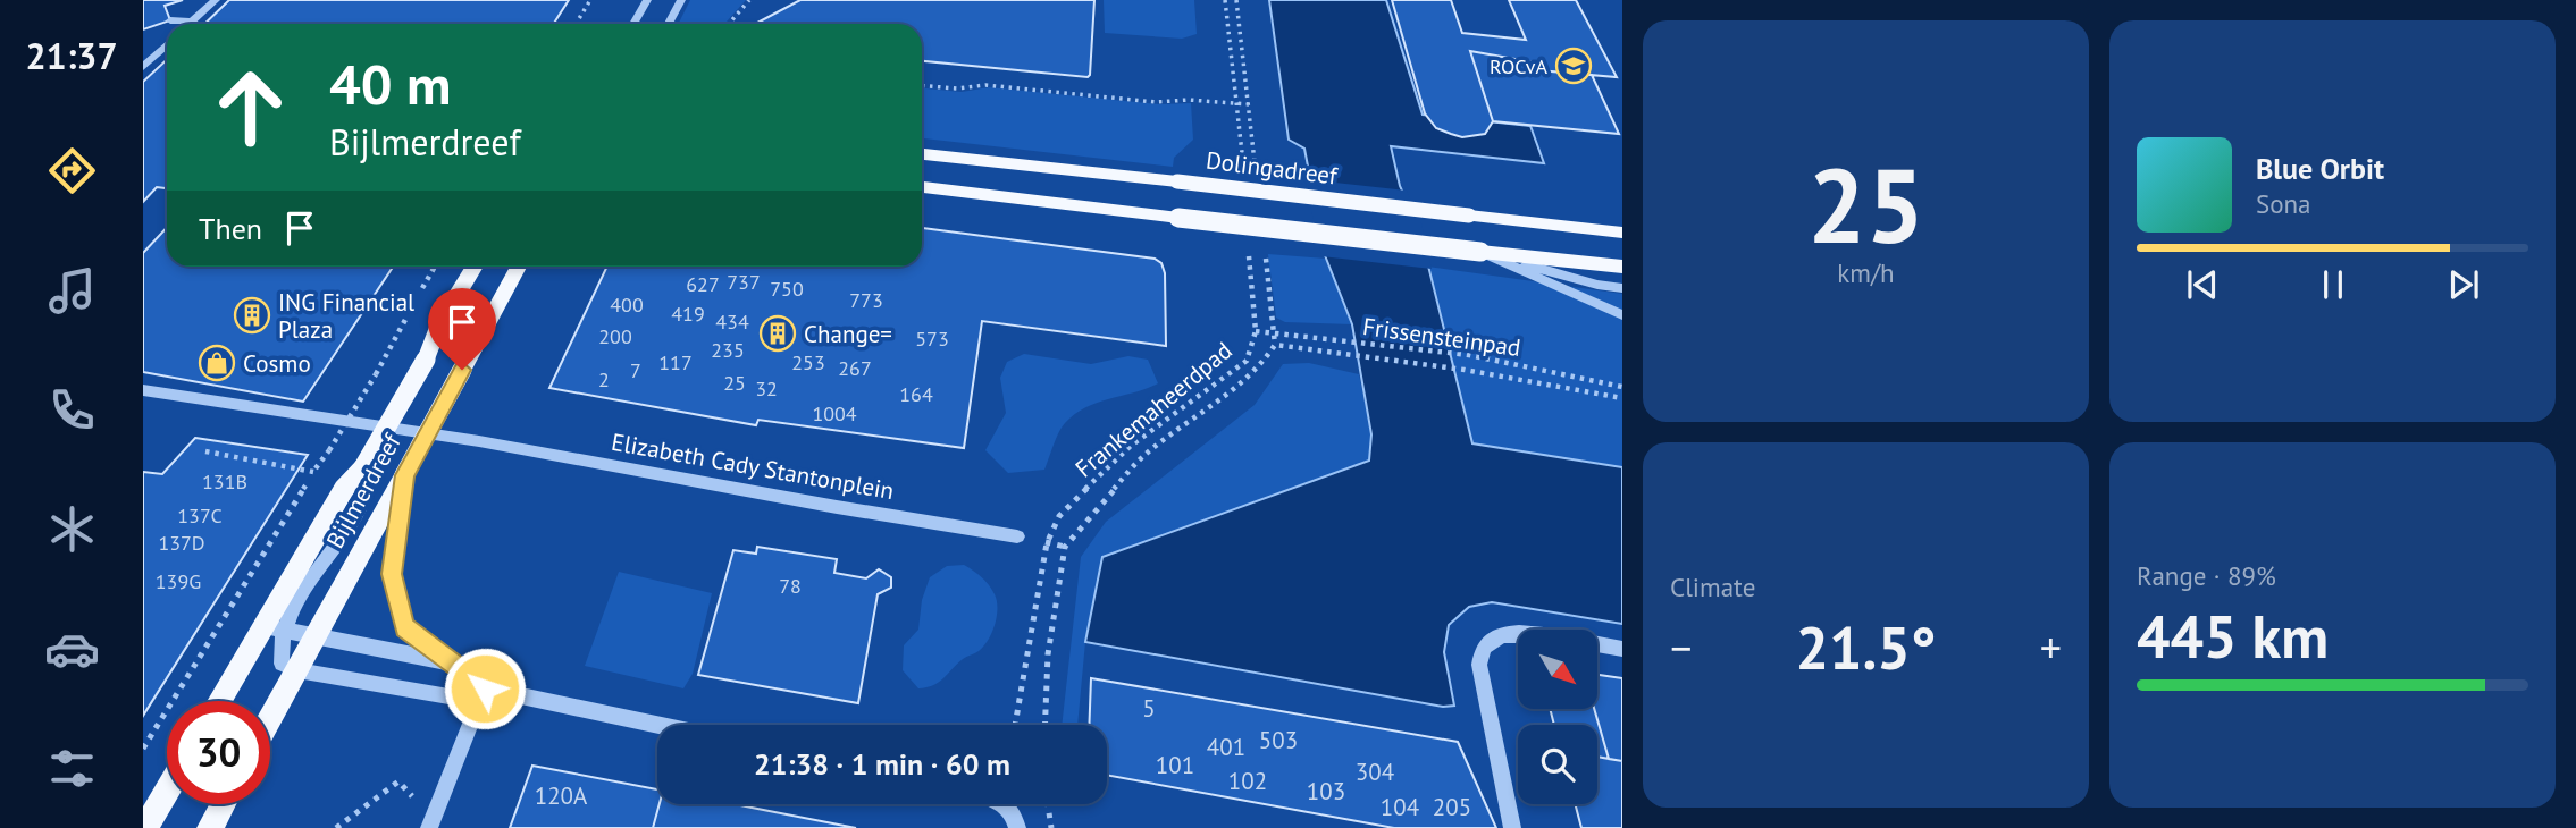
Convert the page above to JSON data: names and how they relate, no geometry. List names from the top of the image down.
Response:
{
  "streets": {
    "main road": ["Dolingadreef", "Bijlmerdreef"],
    "street": ["Elizabeth Cady Stantonplein"],
    "path": ["Frissensteinpad", "Frankemaheerdpad"]
  },
  "crossings": [
    ["Frissensteinpad", "Frankemaheerdpad"]
  ],
  "places": {
    "school or university": ["ROCvA"],
    "building": ["ING Financial Plaza", "Change="],
    "shop": ["Cosmo"]
  },
  "house_numbers": [
    "737",
    "627",
    "750",
    "773",
    "400",
    "419",
    "434",
    "200",
    "573",
    "235",
    "117",
    "253",
    "267",
    "7",
    "2",
    "25",
    "32",
    "164",
    "1004",
    "131B",
    "137C",
    "137D",
    "139G",
    "78",
    "5",
    "503",
    "401",
    "101",
    "304",
    "102",
    "103",
    "120A",
    "104",
    "205"
  ],
  "north": "bottom right",
  "page": {
    "tabs": "21:37",
    "tile": [
      ["25", "km/h"],
      "Climate",
      ["Range · 89%", "445 km"]
    ],
    "turn": ["40 m", "Bijlmerdreef"],
    "song": ["Blue Orbit", "Sona"],
    "then": "Then",
    "heat": ["−", "21.5°", "+"],
    "limit": "30",
    "trip": "21:38 · 1 min · 60 m"
  }
}
